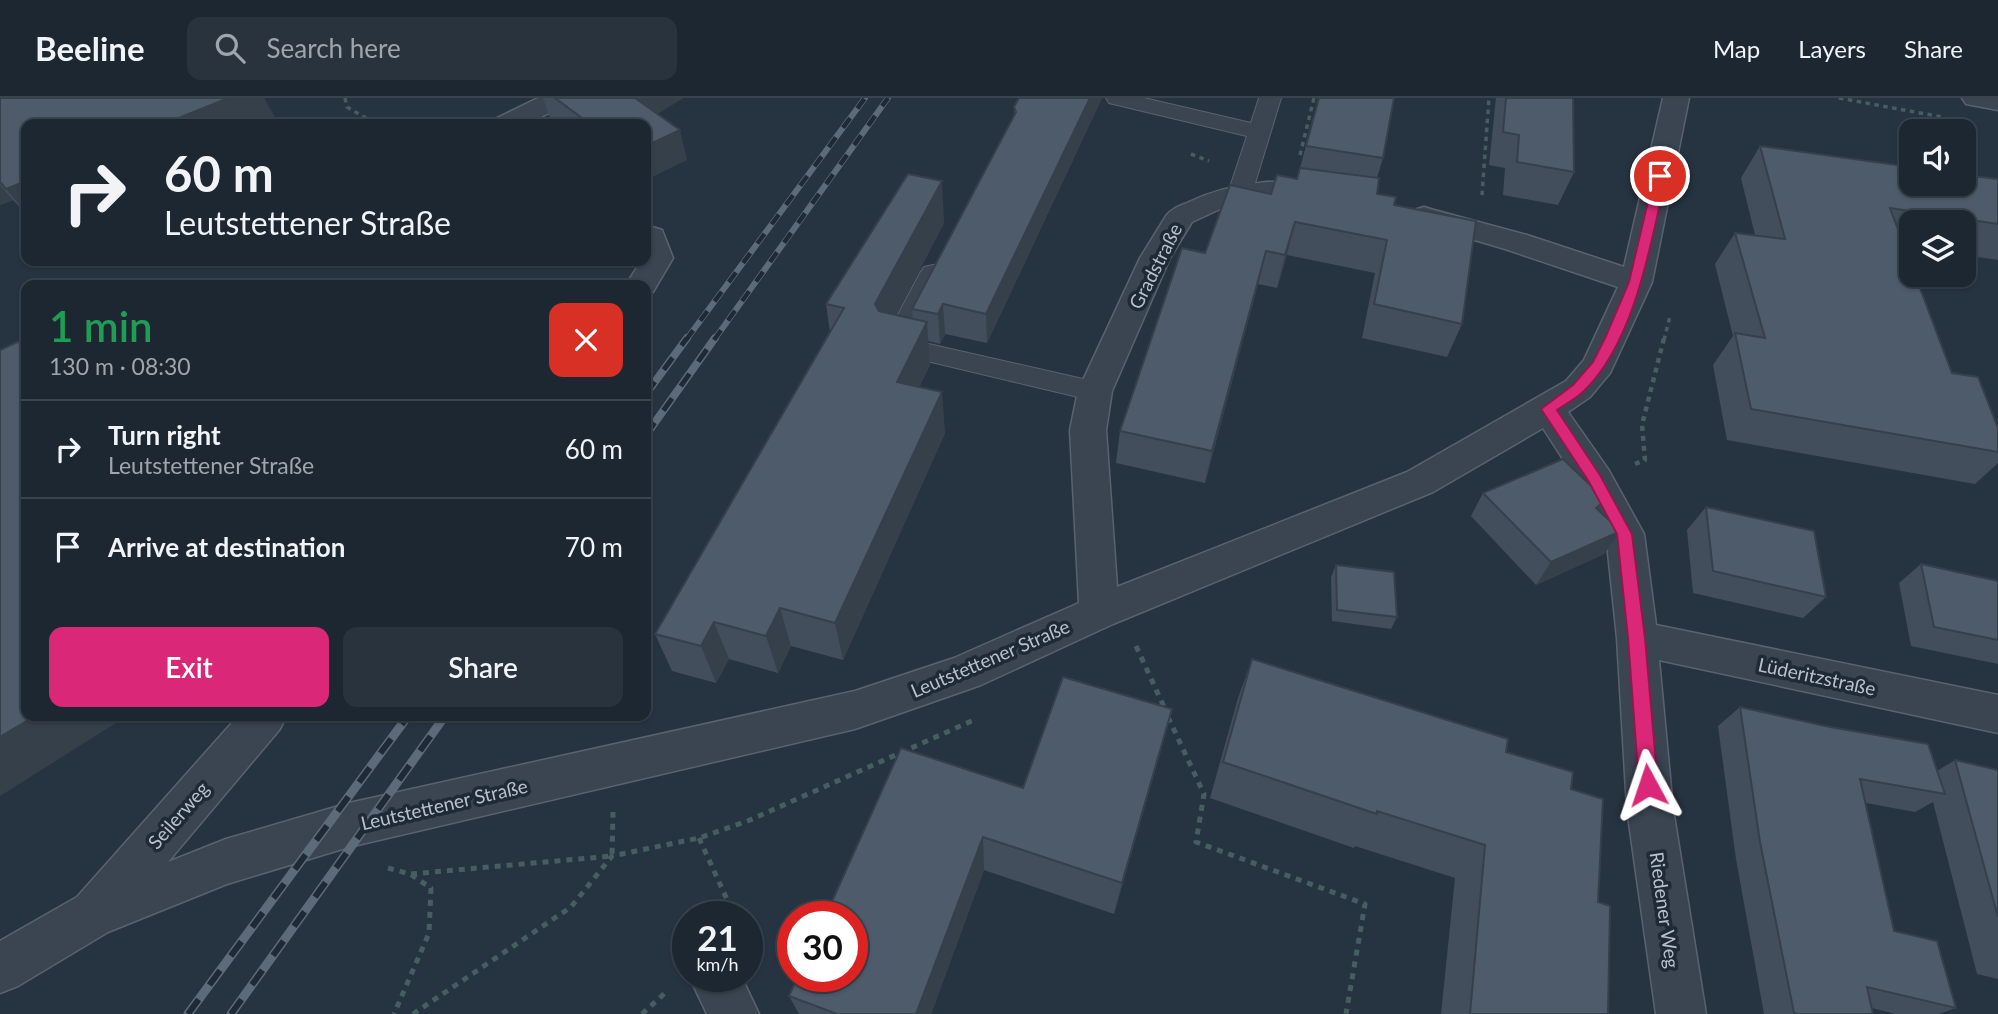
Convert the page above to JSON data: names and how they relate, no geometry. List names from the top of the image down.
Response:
{
  "streets": {
    "street": [
      "Gradstraße",
      "Leutstettener Straße",
      "Lüderitzstraße",
      "Seilerweg",
      "Riedener Weg"
    ]
  },
  "crossings": [
    ["Gradstraße", "Leutstettener Straße"],
    ["Leutstettener Straße", "Seilerweg"],
    ["Leutstettener Straße", "Riedener Weg"],
    ["Lüderitzstraße", "Riedener Weg"]
  ],
  "page": {
    "header": "Beeline",
    "search": "Search here",
    "nav": ["Map", "Layers", "Share"],
    "turn": ["60 m", "Leutstettener Straße"],
    "heading": ["1 min", "130 m · 08:30"],
    "list": [
      {
        "name": "Turn right",
        "note": "Leutstettener Straße",
        "value": "60 m"
      },
      {
        "name": "Arrive at destination",
        "value": "70 m"
      }
    ],
    "buttons": ["Exit", "Share"],
    "speed": "21 km/h",
    "limit": "30"
  }
}
